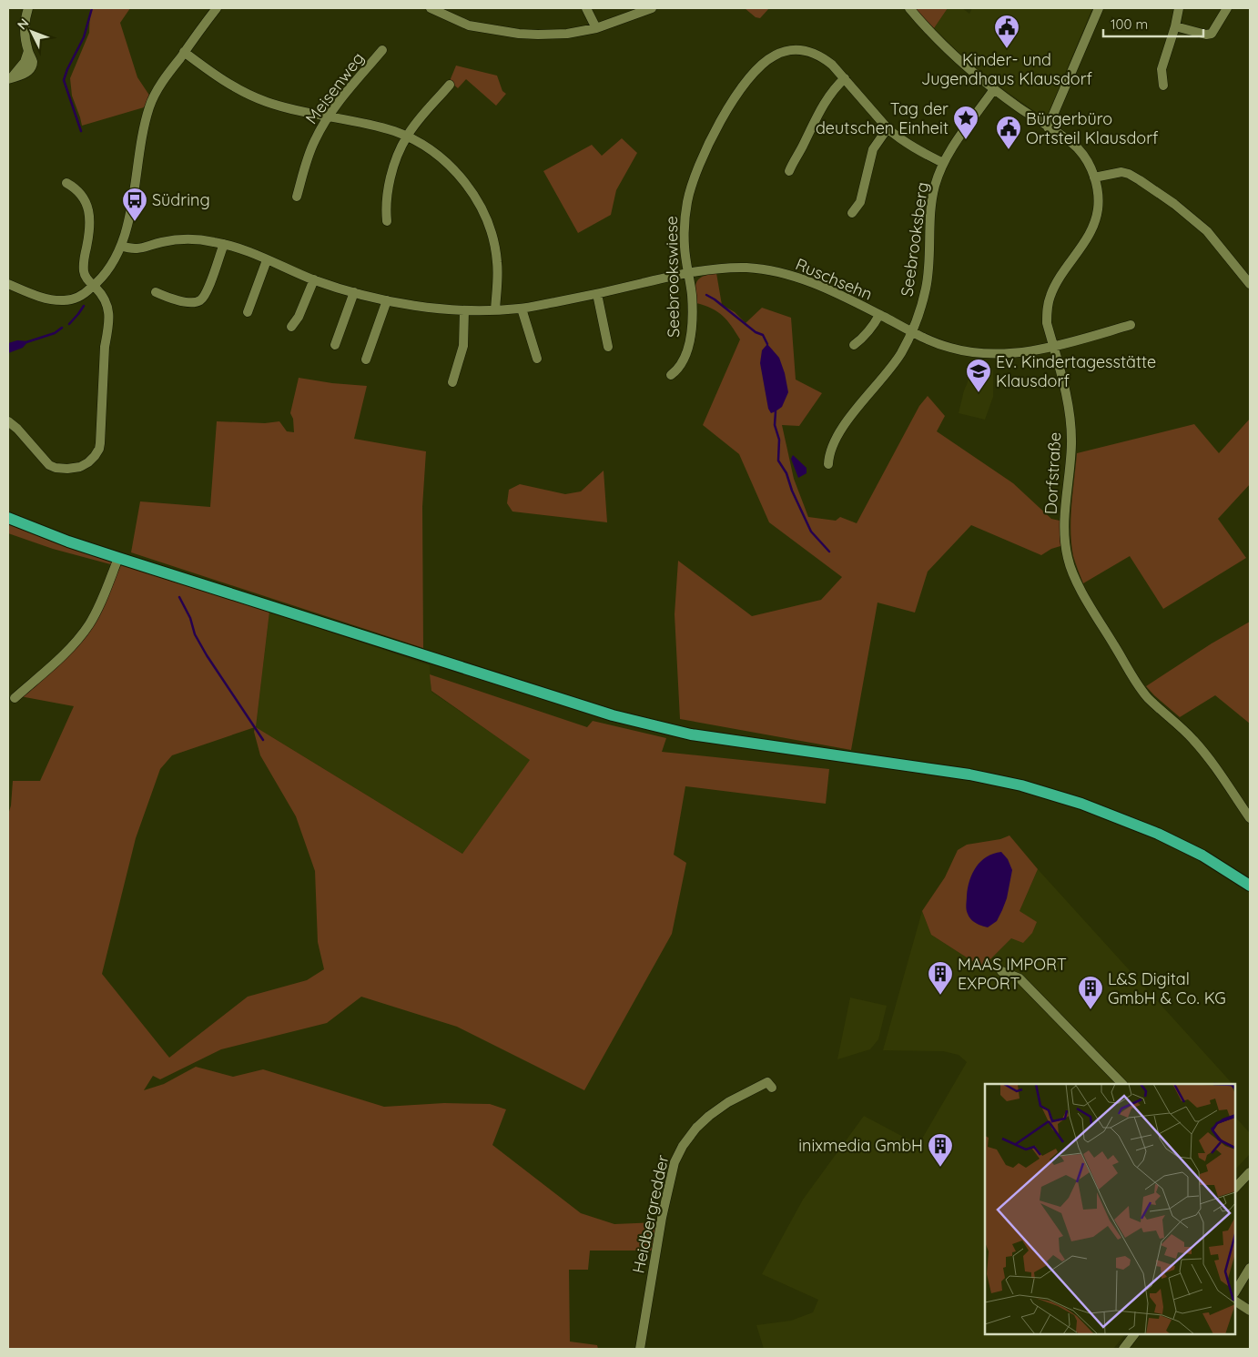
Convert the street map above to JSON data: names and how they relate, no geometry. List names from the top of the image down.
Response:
{
  "streets": {
    "street": [
      "Meisenweg",
      "Seebrooksberg",
      "Seebrookswiese",
      "Ruschsehn",
      "Dorfstraße",
      "Heidbergredder"
    ]
  },
  "crossings": [
    ["Seebrooksberg", "Seebrookswiese"],
    ["Seebrooksberg", "Ruschsehn"],
    ["Seebrooksberg", "Dorfstraße"],
    ["Seebrookswiese", "Ruschsehn"],
    ["Ruschsehn", "Dorfstraße"]
  ],
  "places": {
    "public building": ["Kinder- und Jugendhaus Klausdorf", "Bürgerbüro Ortsteil Klausdorf"],
    "place": ["Tag der deutschen Einheit"],
    "bus stop": ["Südring"],
    "school or university": ["Ev. Kindertagesstätte Klausdorf"],
    "building": ["MAAS IMPORT EXPORT", "L&S Digital GmbH & Co. KG", "inixmedia GmbH"]
  },
  "scale_bar": "100 m",
  "north": "top left"
}
